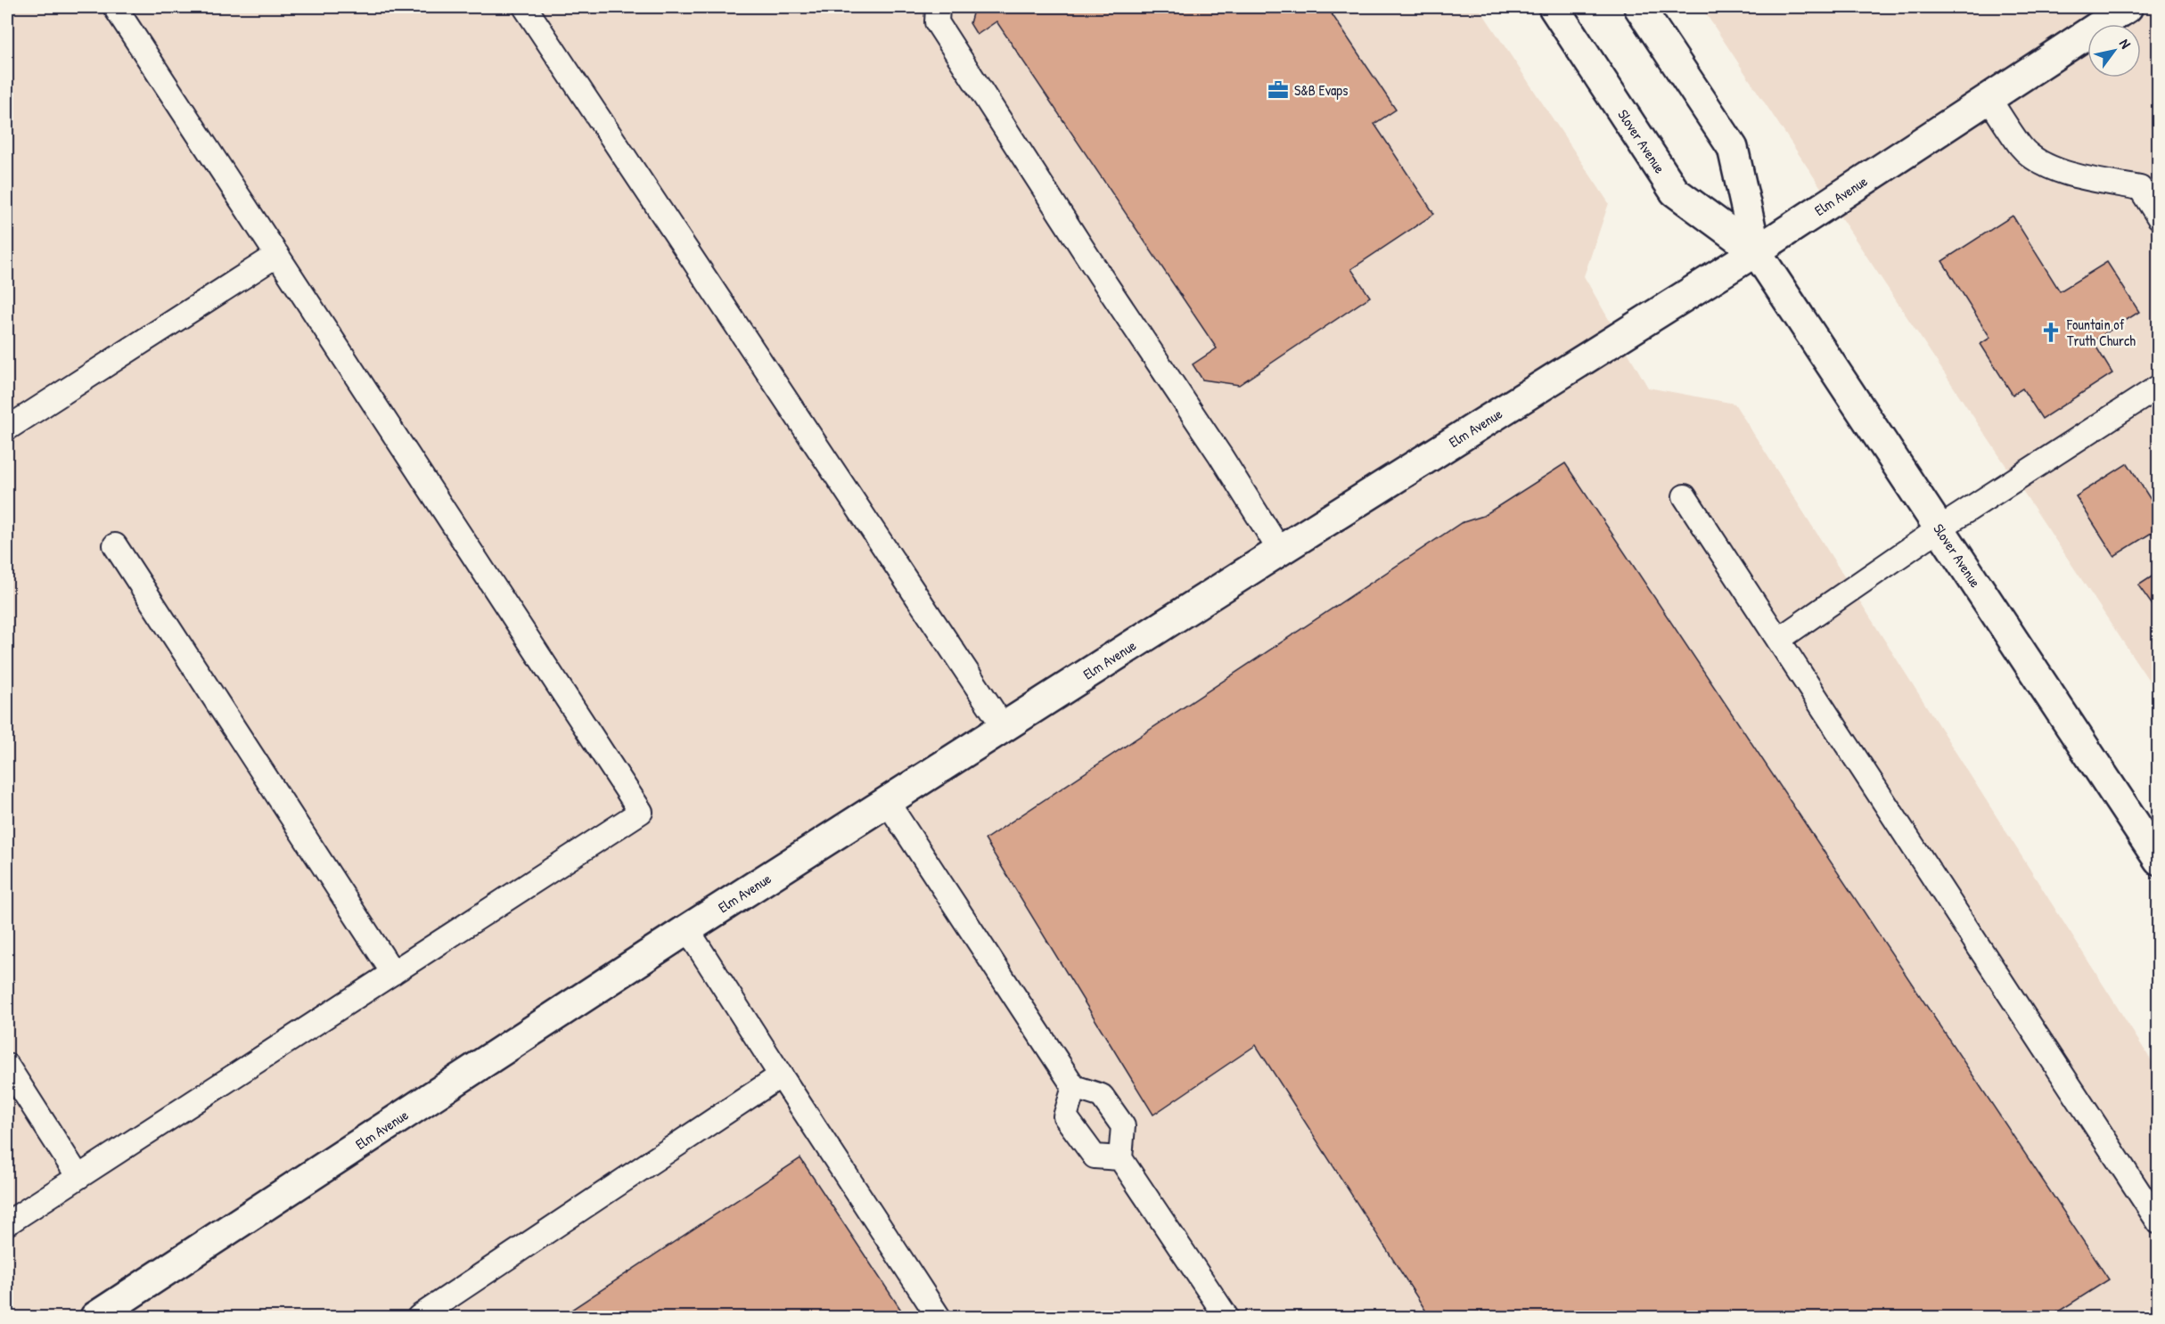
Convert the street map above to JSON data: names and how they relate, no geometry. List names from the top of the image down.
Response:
{
  "streets": {
    "street": ["Slover Avenue", "Elm Avenue"]
  },
  "crossings": [
    ["Slover Avenue", "Elm Avenue"]
  ],
  "places": {
    "office": ["S&B Evaps"],
    "church": ["Fountain of Truth Church"]
  },
  "north": "top right"
}
